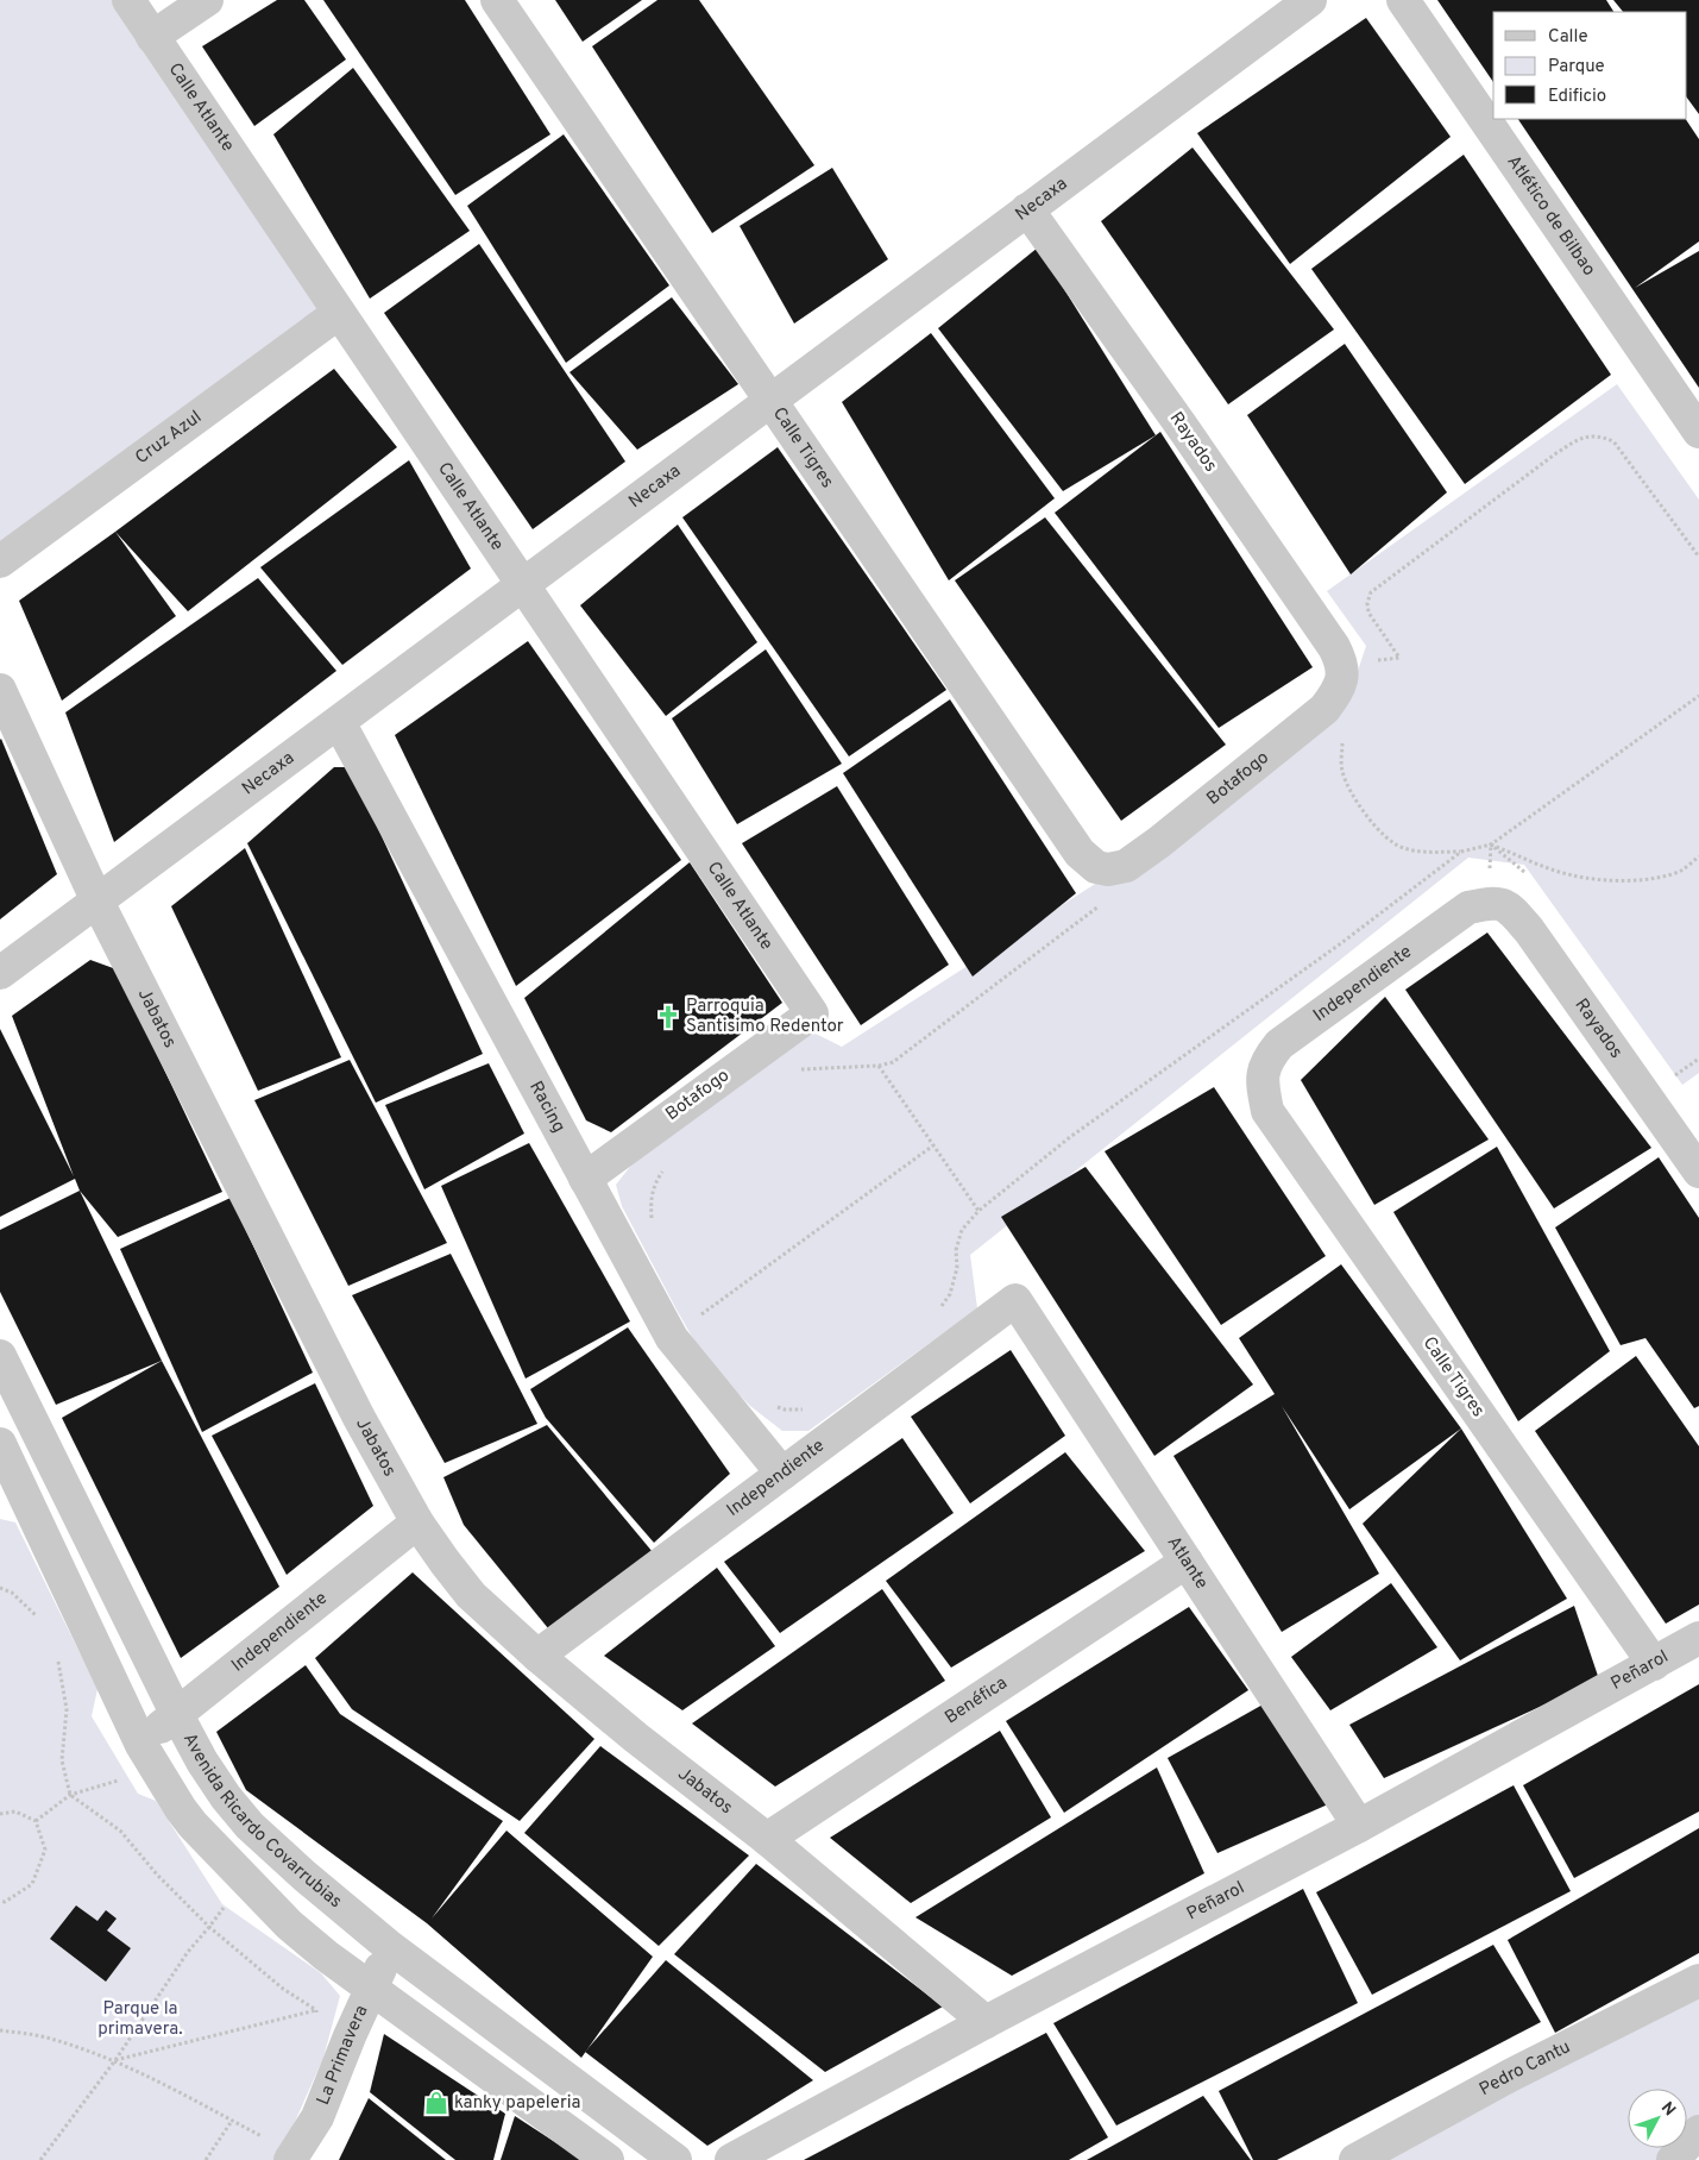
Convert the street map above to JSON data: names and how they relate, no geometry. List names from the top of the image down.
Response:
{
  "streets": {
    "street": [
      "Calle Atlante",
      "Necaxa",
      "Atlético de Bilbao",
      "Cruz Azul",
      "Rayados",
      "Calle Tigres",
      "Botafogo",
      "Independiente",
      "Jabatos",
      "Racing",
      "Atlante",
      "Peñarol",
      "Benéfica",
      "Avenida Ricardo Covarrubias",
      "La Primavera",
      "Pedro Cantu"
    ]
  },
  "crossings": [
    ["Calle Atlante", "Necaxa"],
    ["Calle Atlante", "Cruz Azul"],
    ["Calle Atlante", "Botafogo"],
    ["Necaxa", "Rayados"],
    ["Necaxa", "Calle Tigres"],
    ["Necaxa", "Jabatos"],
    ["Necaxa", "Racing"],
    ["Rayados", "Botafogo"],
    ["Rayados", "Independiente"],
    ["Calle Tigres", "Botafogo"],
    ["Calle Tigres", "Independiente"],
    ["Calle Tigres", "Peñarol"],
    ["Botafogo", "Racing"],
    ["Independiente", "Jabatos"],
    ["Independiente", "Racing"],
    ["Independiente", "Atlante"],
    ["Independiente", "Avenida Ricardo Covarrubias"],
    ["Jabatos", "Peñarol"],
    ["Jabatos", "Benéfica"],
    ["Atlante", "Peñarol"],
    ["Atlante", "Benéfica"],
    ["Avenida Ricardo Covarrubias", "La Primavera"]
  ],
  "parks": ["Parque la primavera."],
  "places": {
    "church": ["Parroquia Santisimo Redentor"],
    "shop": ["kanky papeleria"]
  },
  "legend": ["Calle", "Parque", "Edificio"],
  "north": "top right"
}
